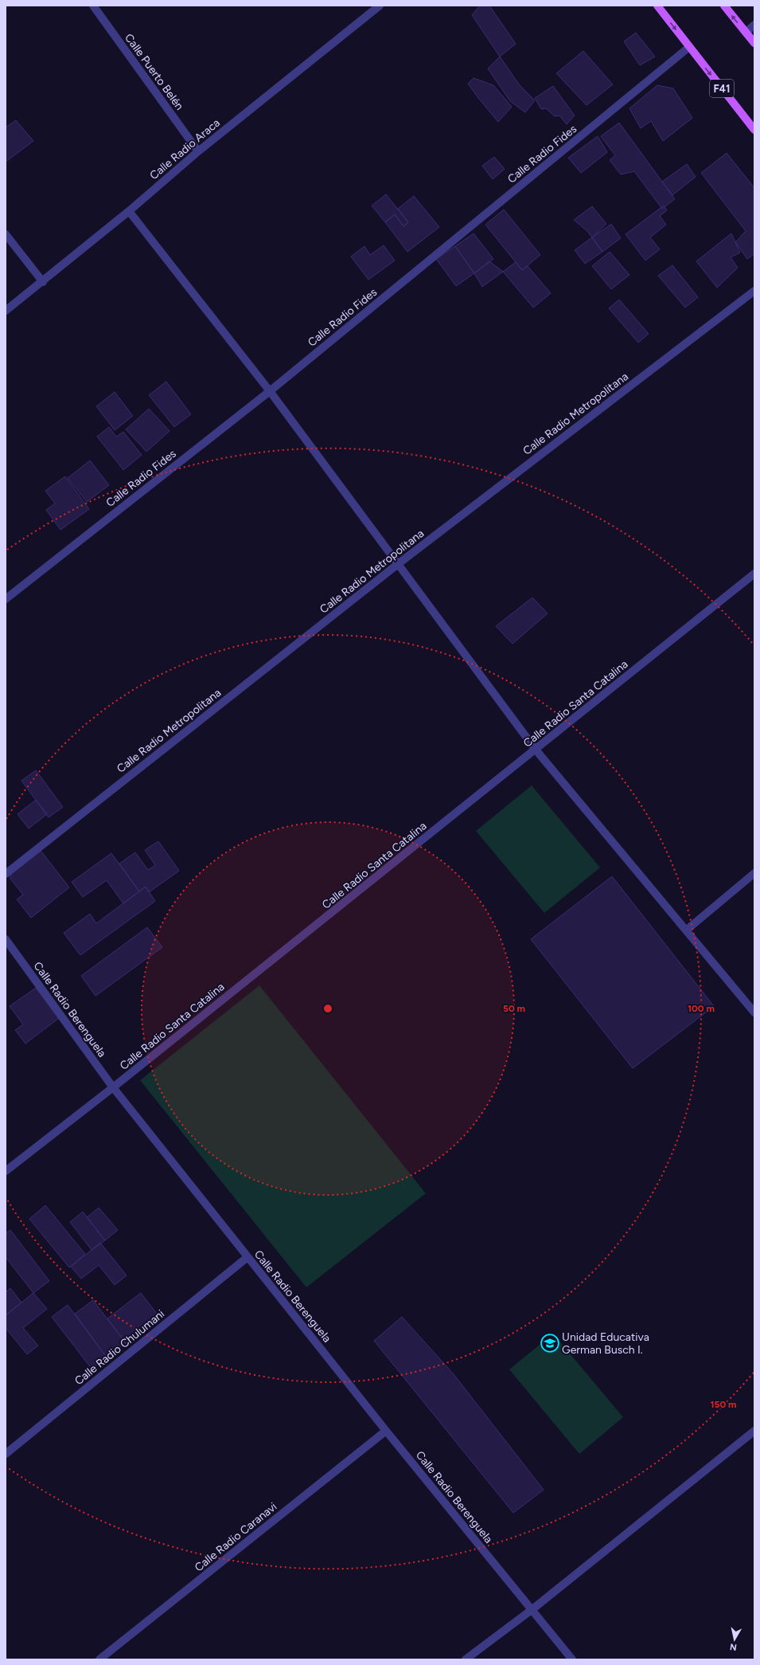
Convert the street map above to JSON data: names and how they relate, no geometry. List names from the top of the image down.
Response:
{
  "streets": {
    "main road": ["F41"],
    "street": [
      "Calle Puerto Belén",
      "Calle Radio Araca",
      "Calle Radio Fides",
      "Calle Radio Metropolitana",
      "Calle Radio Santa Catalina",
      "Calle Radio Berenguela",
      "Calle Radio Chulumani",
      "Calle Radio Caranavi"
    ]
  },
  "crossings": [
    ["Calle Puerto Belén", "Calle Radio Araca"],
    ["F41", "Calle Radio Fides"],
    ["Calle Radio Santa Catalina", "Calle Radio Berenguela"],
    ["Calle Radio Berenguela", "Calle Radio Chulumani"],
    ["Calle Radio Berenguela", "Calle Radio Caranavi"]
  ],
  "places": {
    "school or university": ["Unidad Educativa German Busch I."]
  },
  "north": "bottom",
  "rings": ["50 m", "100 m", "150 m"]
}
